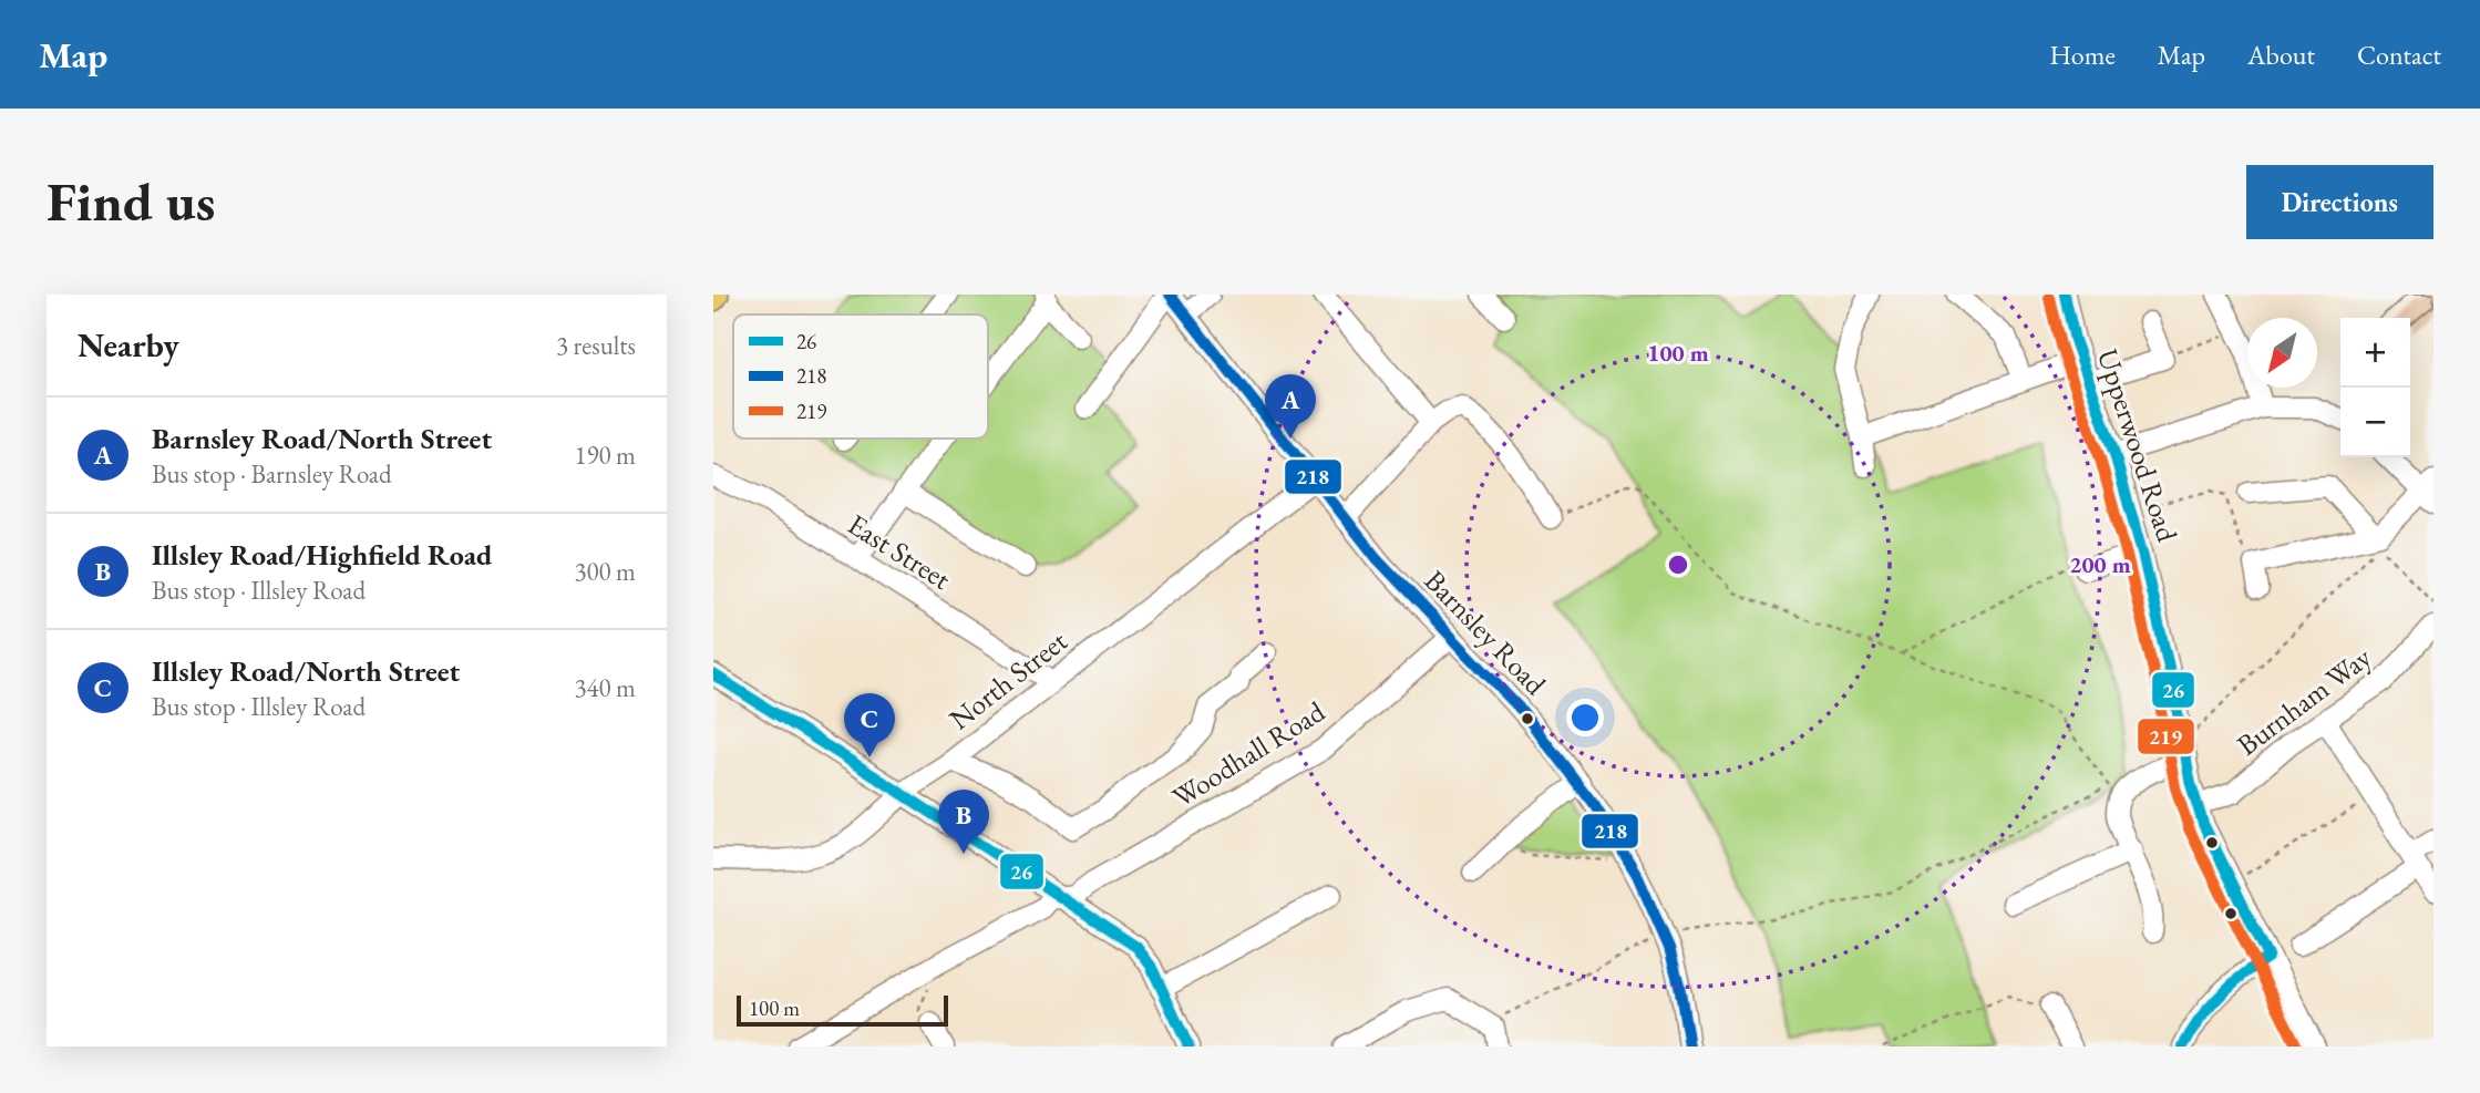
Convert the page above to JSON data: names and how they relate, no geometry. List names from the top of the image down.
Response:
{
  "streets": {
    "street": [
      "Upperwood Road",
      "East Street",
      "Barnsley Road",
      "North Street",
      "Burnham Way",
      "Woodhall Road"
    ]
  },
  "crossings": [
    ["Upperwood Road", "Burnham Way"],
    ["East Street", "North Street"],
    ["Barnsley Road", "North Street"],
    ["Barnsley Road", "Woodhall Road"]
  ],
  "lines": ["transit line 26", "transit line 218", "transit line 219"],
  "legend": ["26", "218", "219"],
  "scale_bar": "100 m",
  "north": "bottom left",
  "page": {
    "header": "Map",
    "nav": [
      "Home",
      "Map",
      "About",
      "Contact"
    ],
    "buttons": "Directions",
    "title": "Find us",
    "heading": ["Nearby", "3 results"],
    "map_buttons": ["+", "−"],
    "pins": ["A", "C", "B"],
    "list": [
      {
        "mark": "A",
        "name": "Barnsley Road/North Street",
        "note": "Bus stop · Barnsley Road",
        "value": "190 m"
      },
      {
        "mark": "B",
        "name": "Illsley Road/Highfield Road",
        "note": "Bus stop · Illsley Road",
        "value": "300 m"
      },
      {
        "mark": "C",
        "name": "Illsley Road/North Street",
        "note": "Bus stop · Illsley Road",
        "value": "340 m"
      }
    ],
    "scale": "100 m"
  },
  "rings": ["100 m", "200 m"]
}
